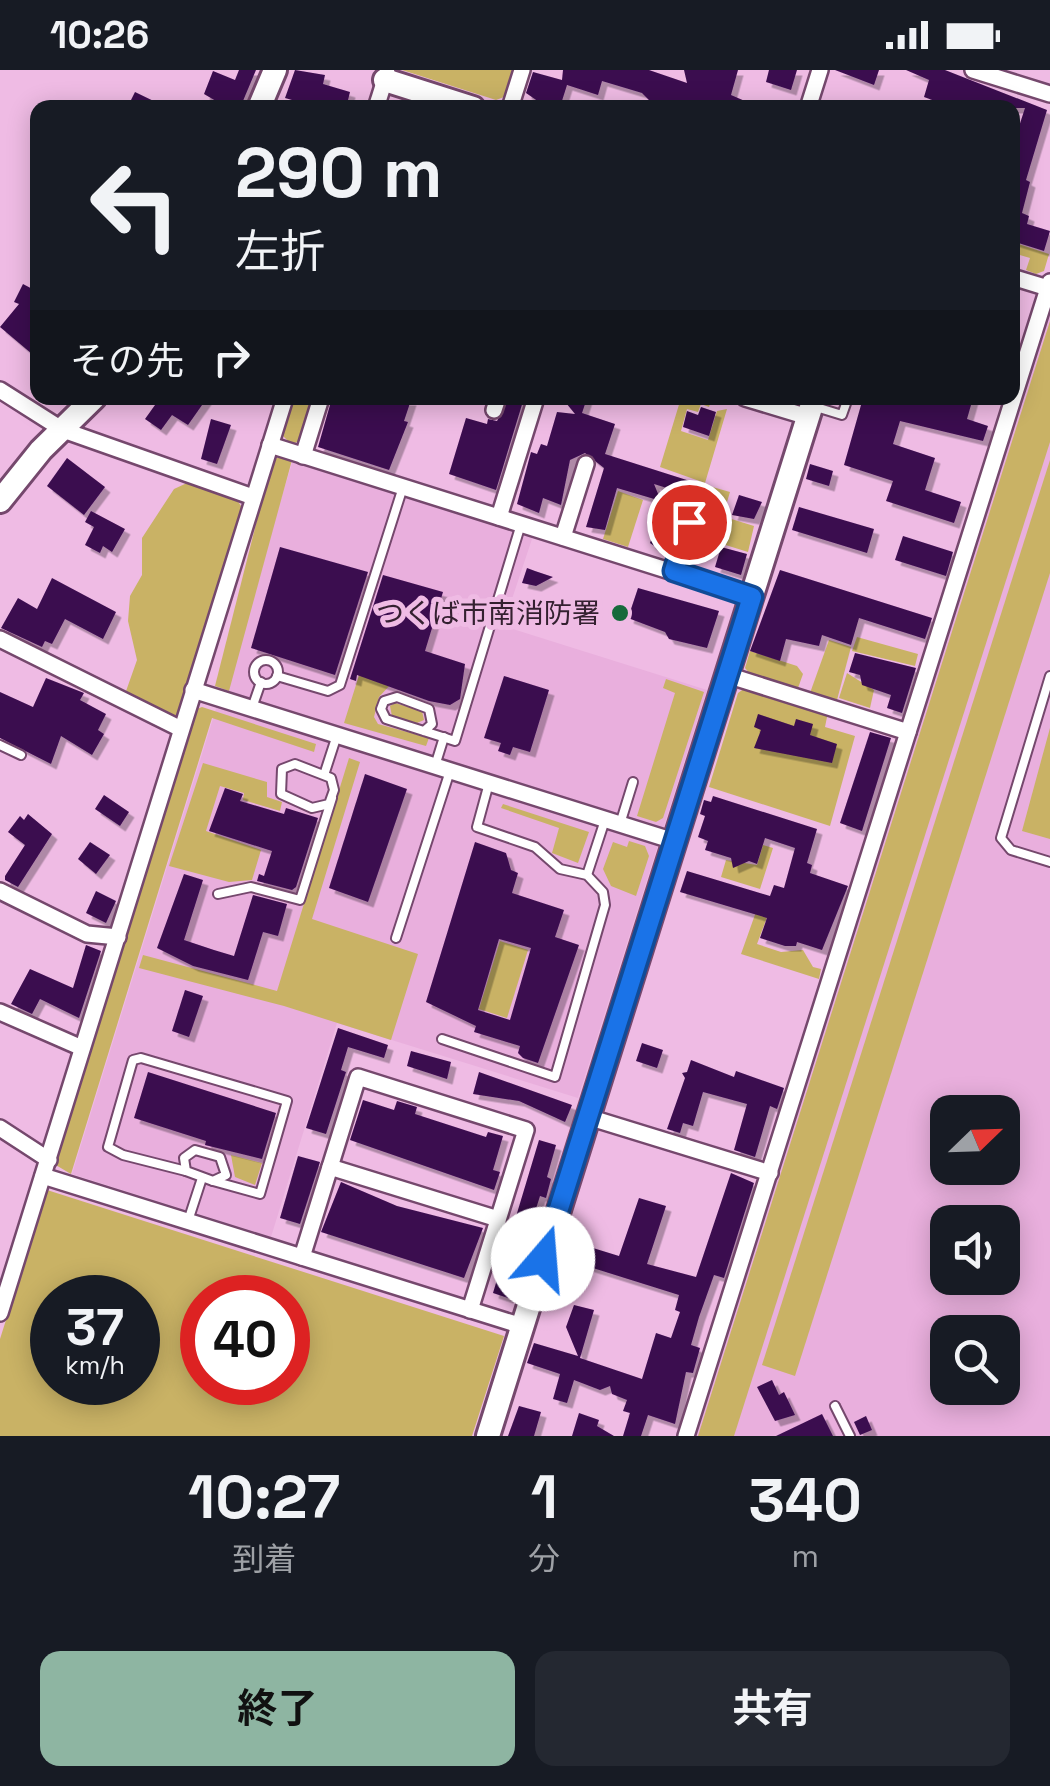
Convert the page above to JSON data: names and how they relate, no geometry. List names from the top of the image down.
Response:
{
  "places": ["つくば市南消防署"],
  "north": "top right",
  "page": {
    "status": "10:26",
    "turn": ["290 m", "左折"],
    "then": "その先",
    "speed": "37 km/h",
    "limit": "40",
    "eta": [
      "10:27",
      "到着",
      "1",
      "分",
      "340",
      "m"
    ],
    "buttons": ["終了", "共有"]
  }
}
